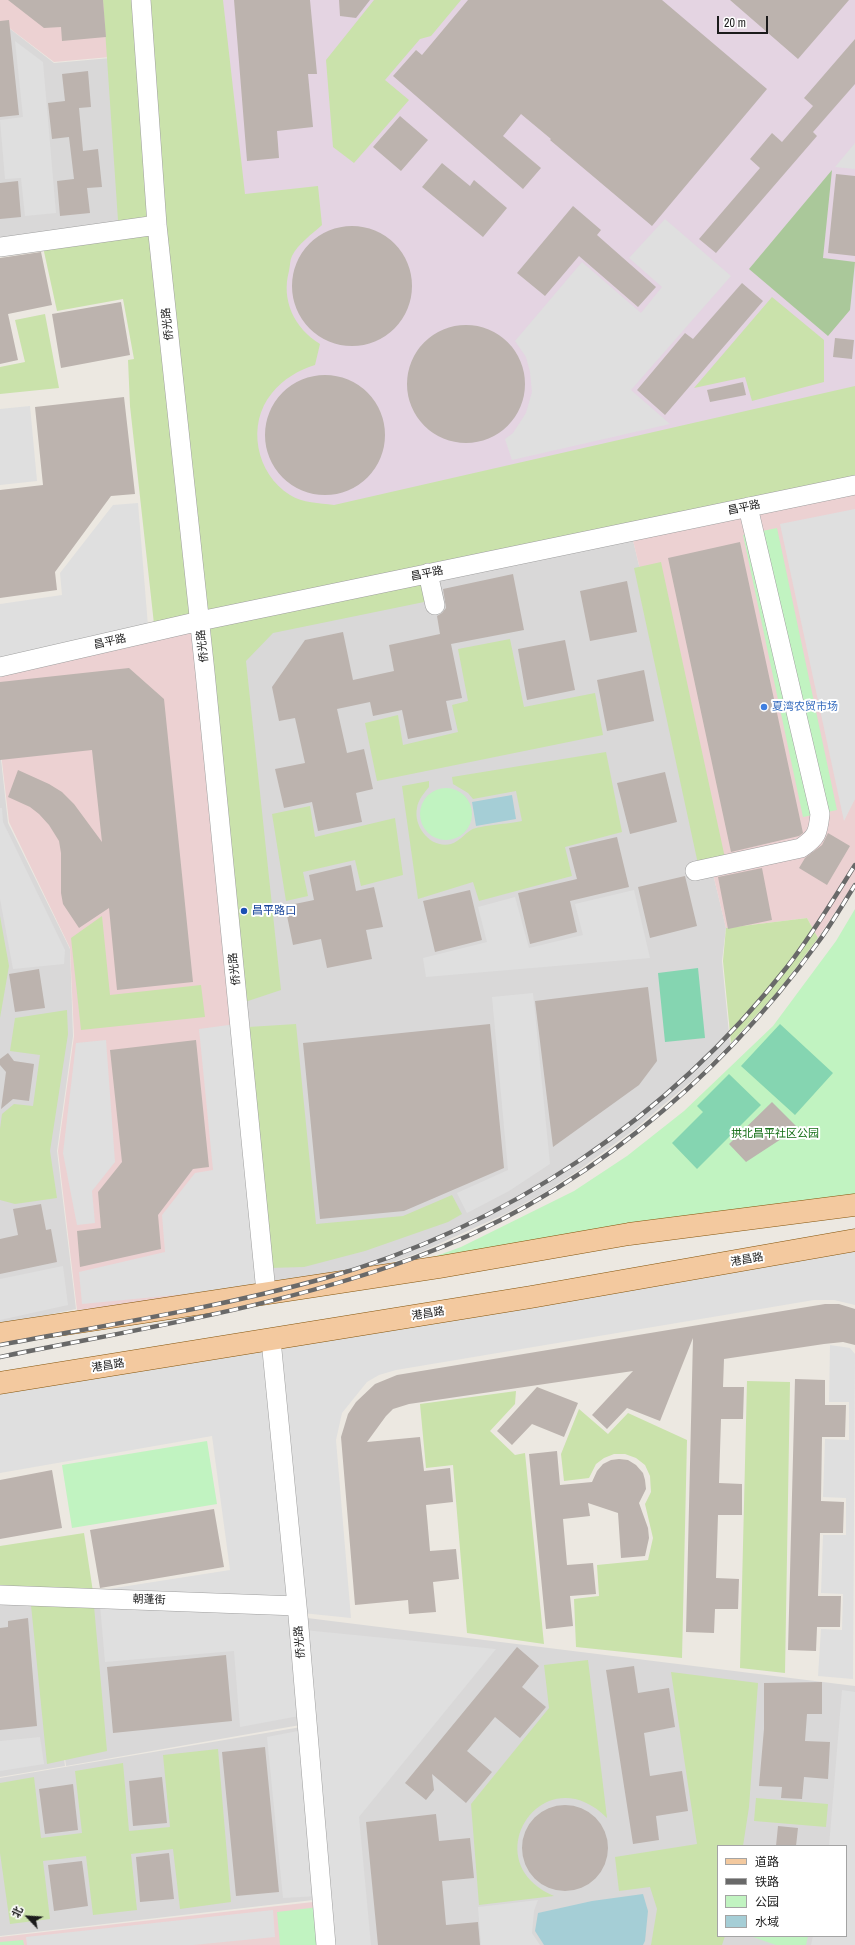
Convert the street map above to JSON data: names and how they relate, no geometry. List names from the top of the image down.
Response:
{
  "streets": {
    "main road": ["港昌路"],
    "street": ["侨光路", "昌平路", "朝蓬街"]
  },
  "crossings": [
    ["侨光路", "昌平路"],
    ["侨光路", "港昌路"],
    ["侨光路", "朝蓬街"]
  ],
  "parks": ["拱北昌平社区公园"],
  "places": ["夏湾农贸市场", "昌平路口"],
  "legend": [
    "道路",
    "铁路",
    "公园",
    "水域"
  ],
  "scale_bar": "20 m",
  "north": "top left"
}
